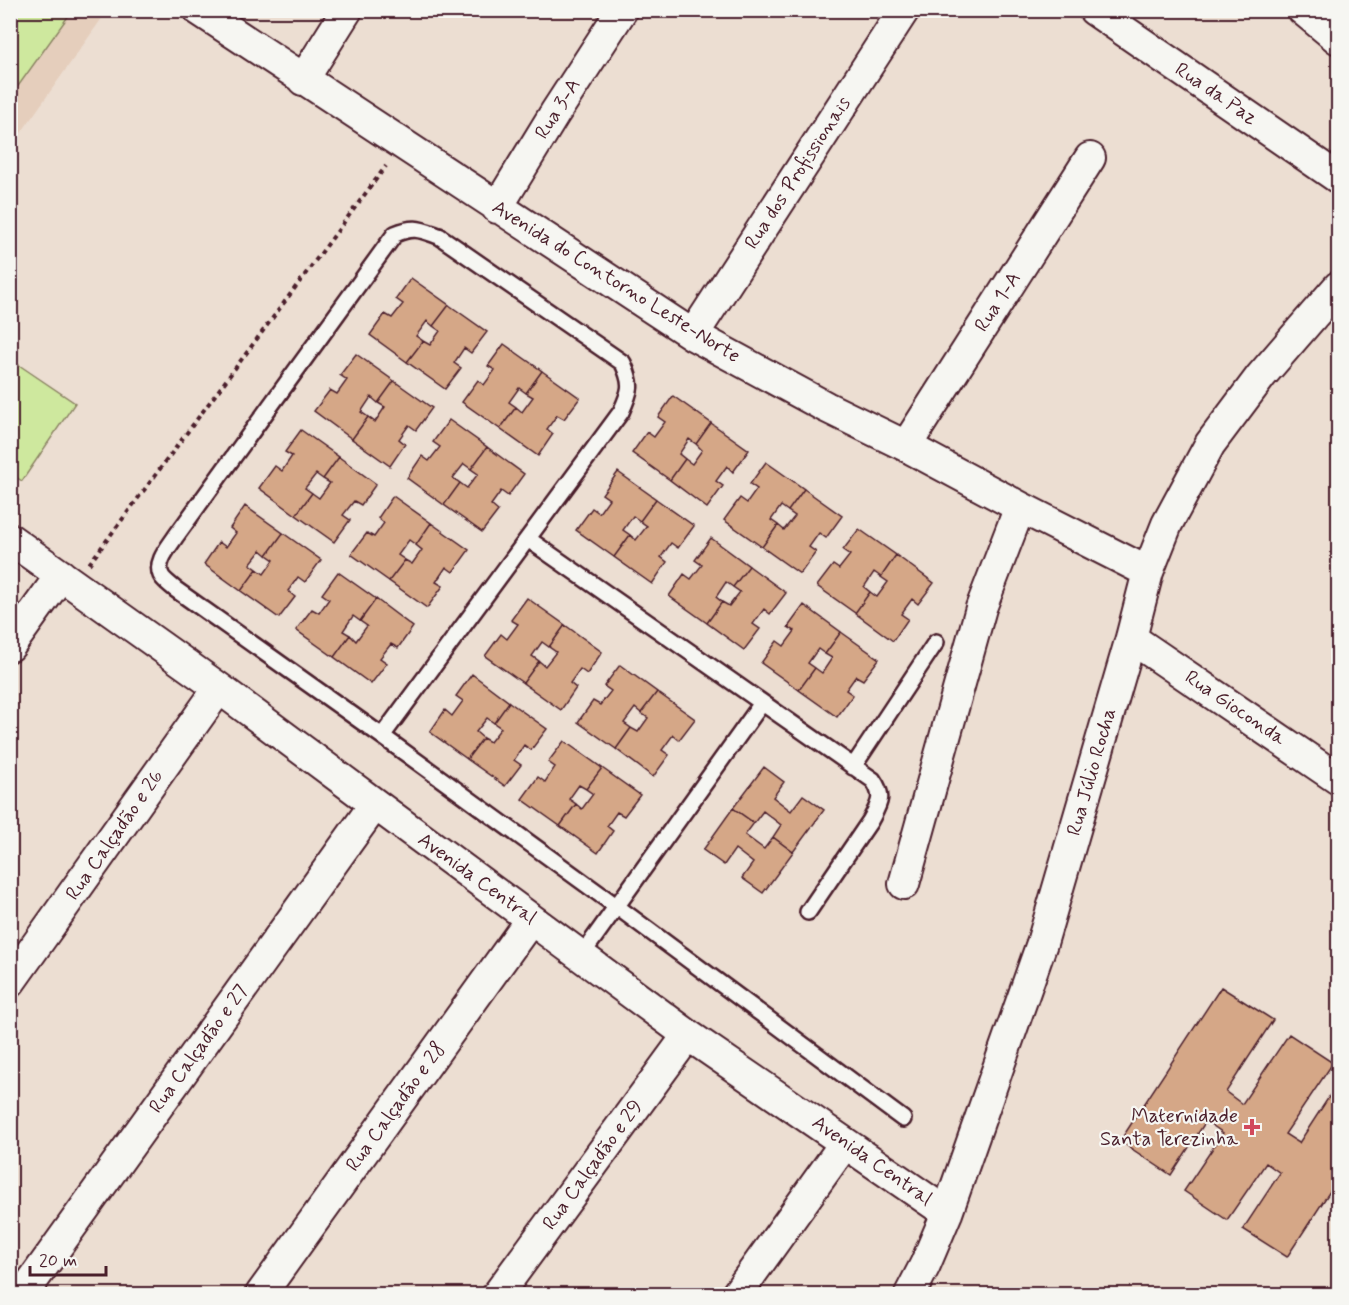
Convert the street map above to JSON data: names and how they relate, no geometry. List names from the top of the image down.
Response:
{
  "streets": {
    "street": [
      "Rua da Paz",
      "Rua 3-A",
      "Rua dos Profissionais",
      "Avenida do Contorno Leste-Norte",
      "Rua 1-A",
      "Rua Gioconda",
      "Rua Júlio Rocha",
      "Rua Calçadão e 26",
      "Avenida Central",
      "Rua Calçadão e 27",
      "Rua Calçadão e 28",
      "Rua Calçadão e 29"
    ]
  },
  "crossings": [
    ["Rua 3-A", "Avenida do Contorno Leste-Norte"],
    ["Rua dos Profissionais", "Avenida do Contorno Leste-Norte"],
    ["Avenida do Contorno Leste-Norte", "Rua 1-A"],
    ["Avenida do Contorno Leste-Norte", "Rua Júlio Rocha"],
    ["Rua Gioconda", "Rua Júlio Rocha"],
    ["Rua Júlio Rocha", "Avenida Central"],
    ["Rua Calçadão e 26", "Avenida Central"],
    ["Avenida Central", "Rua Calçadão e 27"],
    ["Avenida Central", "Rua Calçadão e 28"],
    ["Avenida Central", "Rua Calçadão e 29"]
  ],
  "places": {
    "health": ["Maternidade Santa Terezinha"]
  },
  "scale_bar": "20 m"
}
